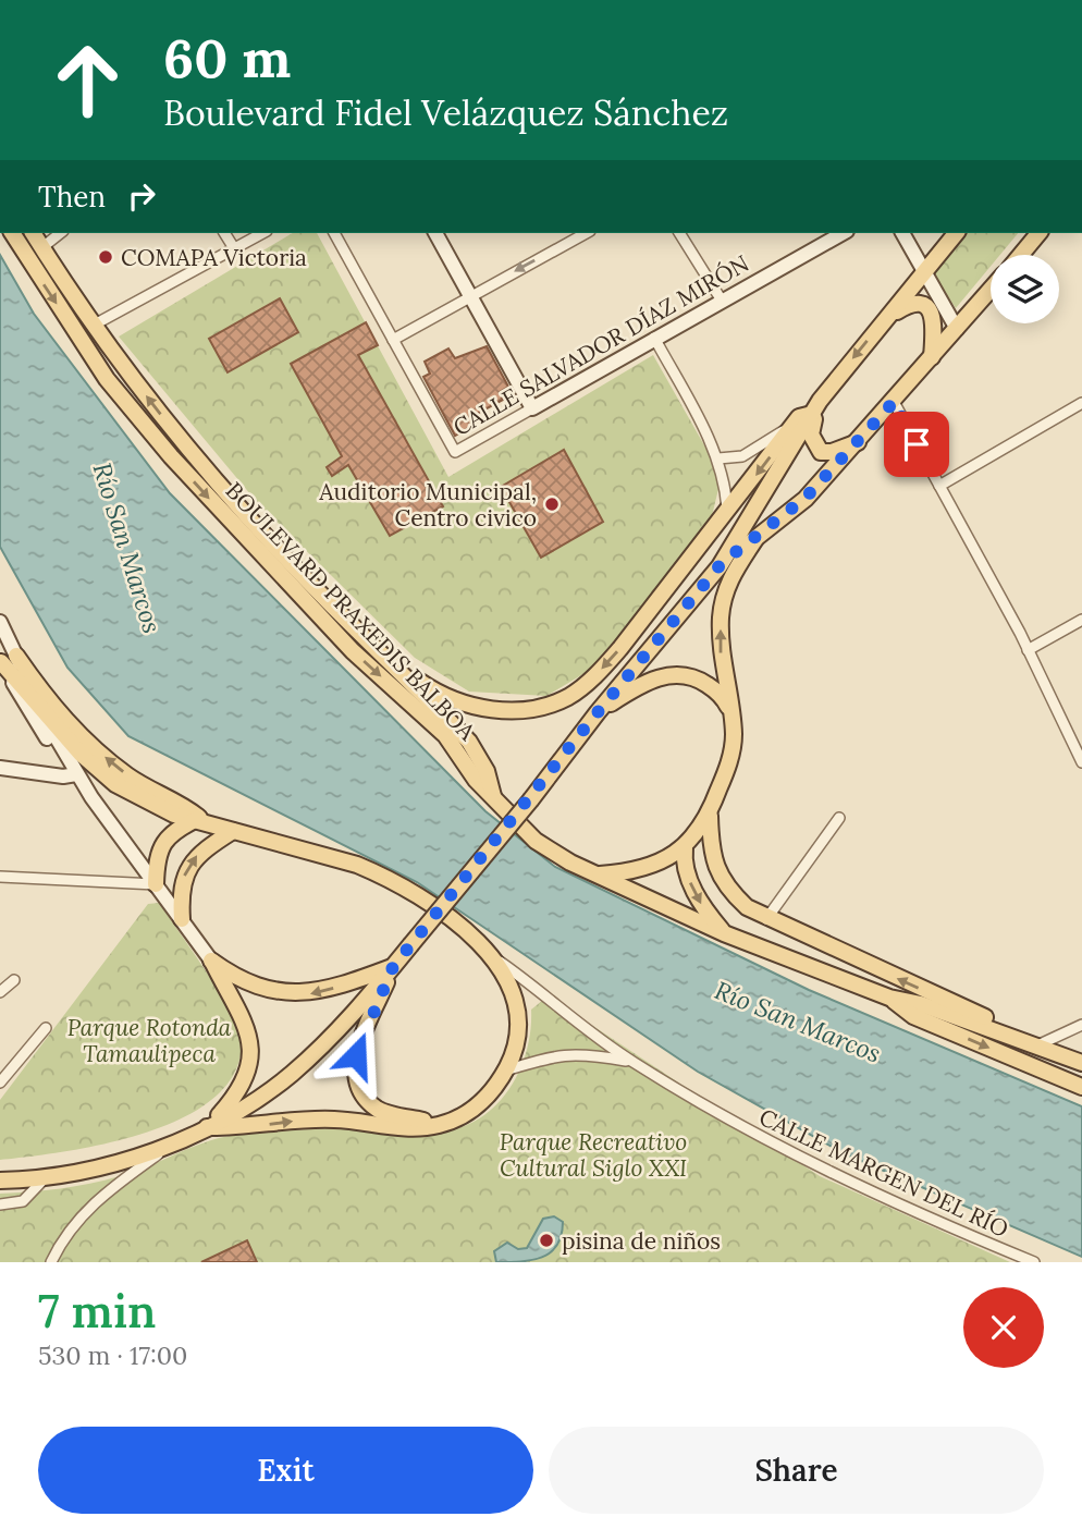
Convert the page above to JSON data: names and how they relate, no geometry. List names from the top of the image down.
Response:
{
  "streets": {
    "main road": ["BOULEVARD PRAXEDIS BALBOA"],
    "street": ["CALLE SALVADOR DÍAZ MIRÓN", "CALLE MARGEN DEL RÍO"]
  },
  "water": ["Río San Marcos"],
  "parks": ["Parque Rotonda Tamaulipeca", "Parque Recreativo Cultural Siglo XXI"],
  "places": ["COMAPA Victoria", "Auditorio Municipal, Centro civico", "pisina de niños"],
  "page": {
    "turn": ["60 m", "Boulevard Fidel Velázquez Sánchez"],
    "then": "Then",
    "heading": ["7 min", "530 m · 17:00"],
    "buttons": ["Exit", "Share"]
  }
}
